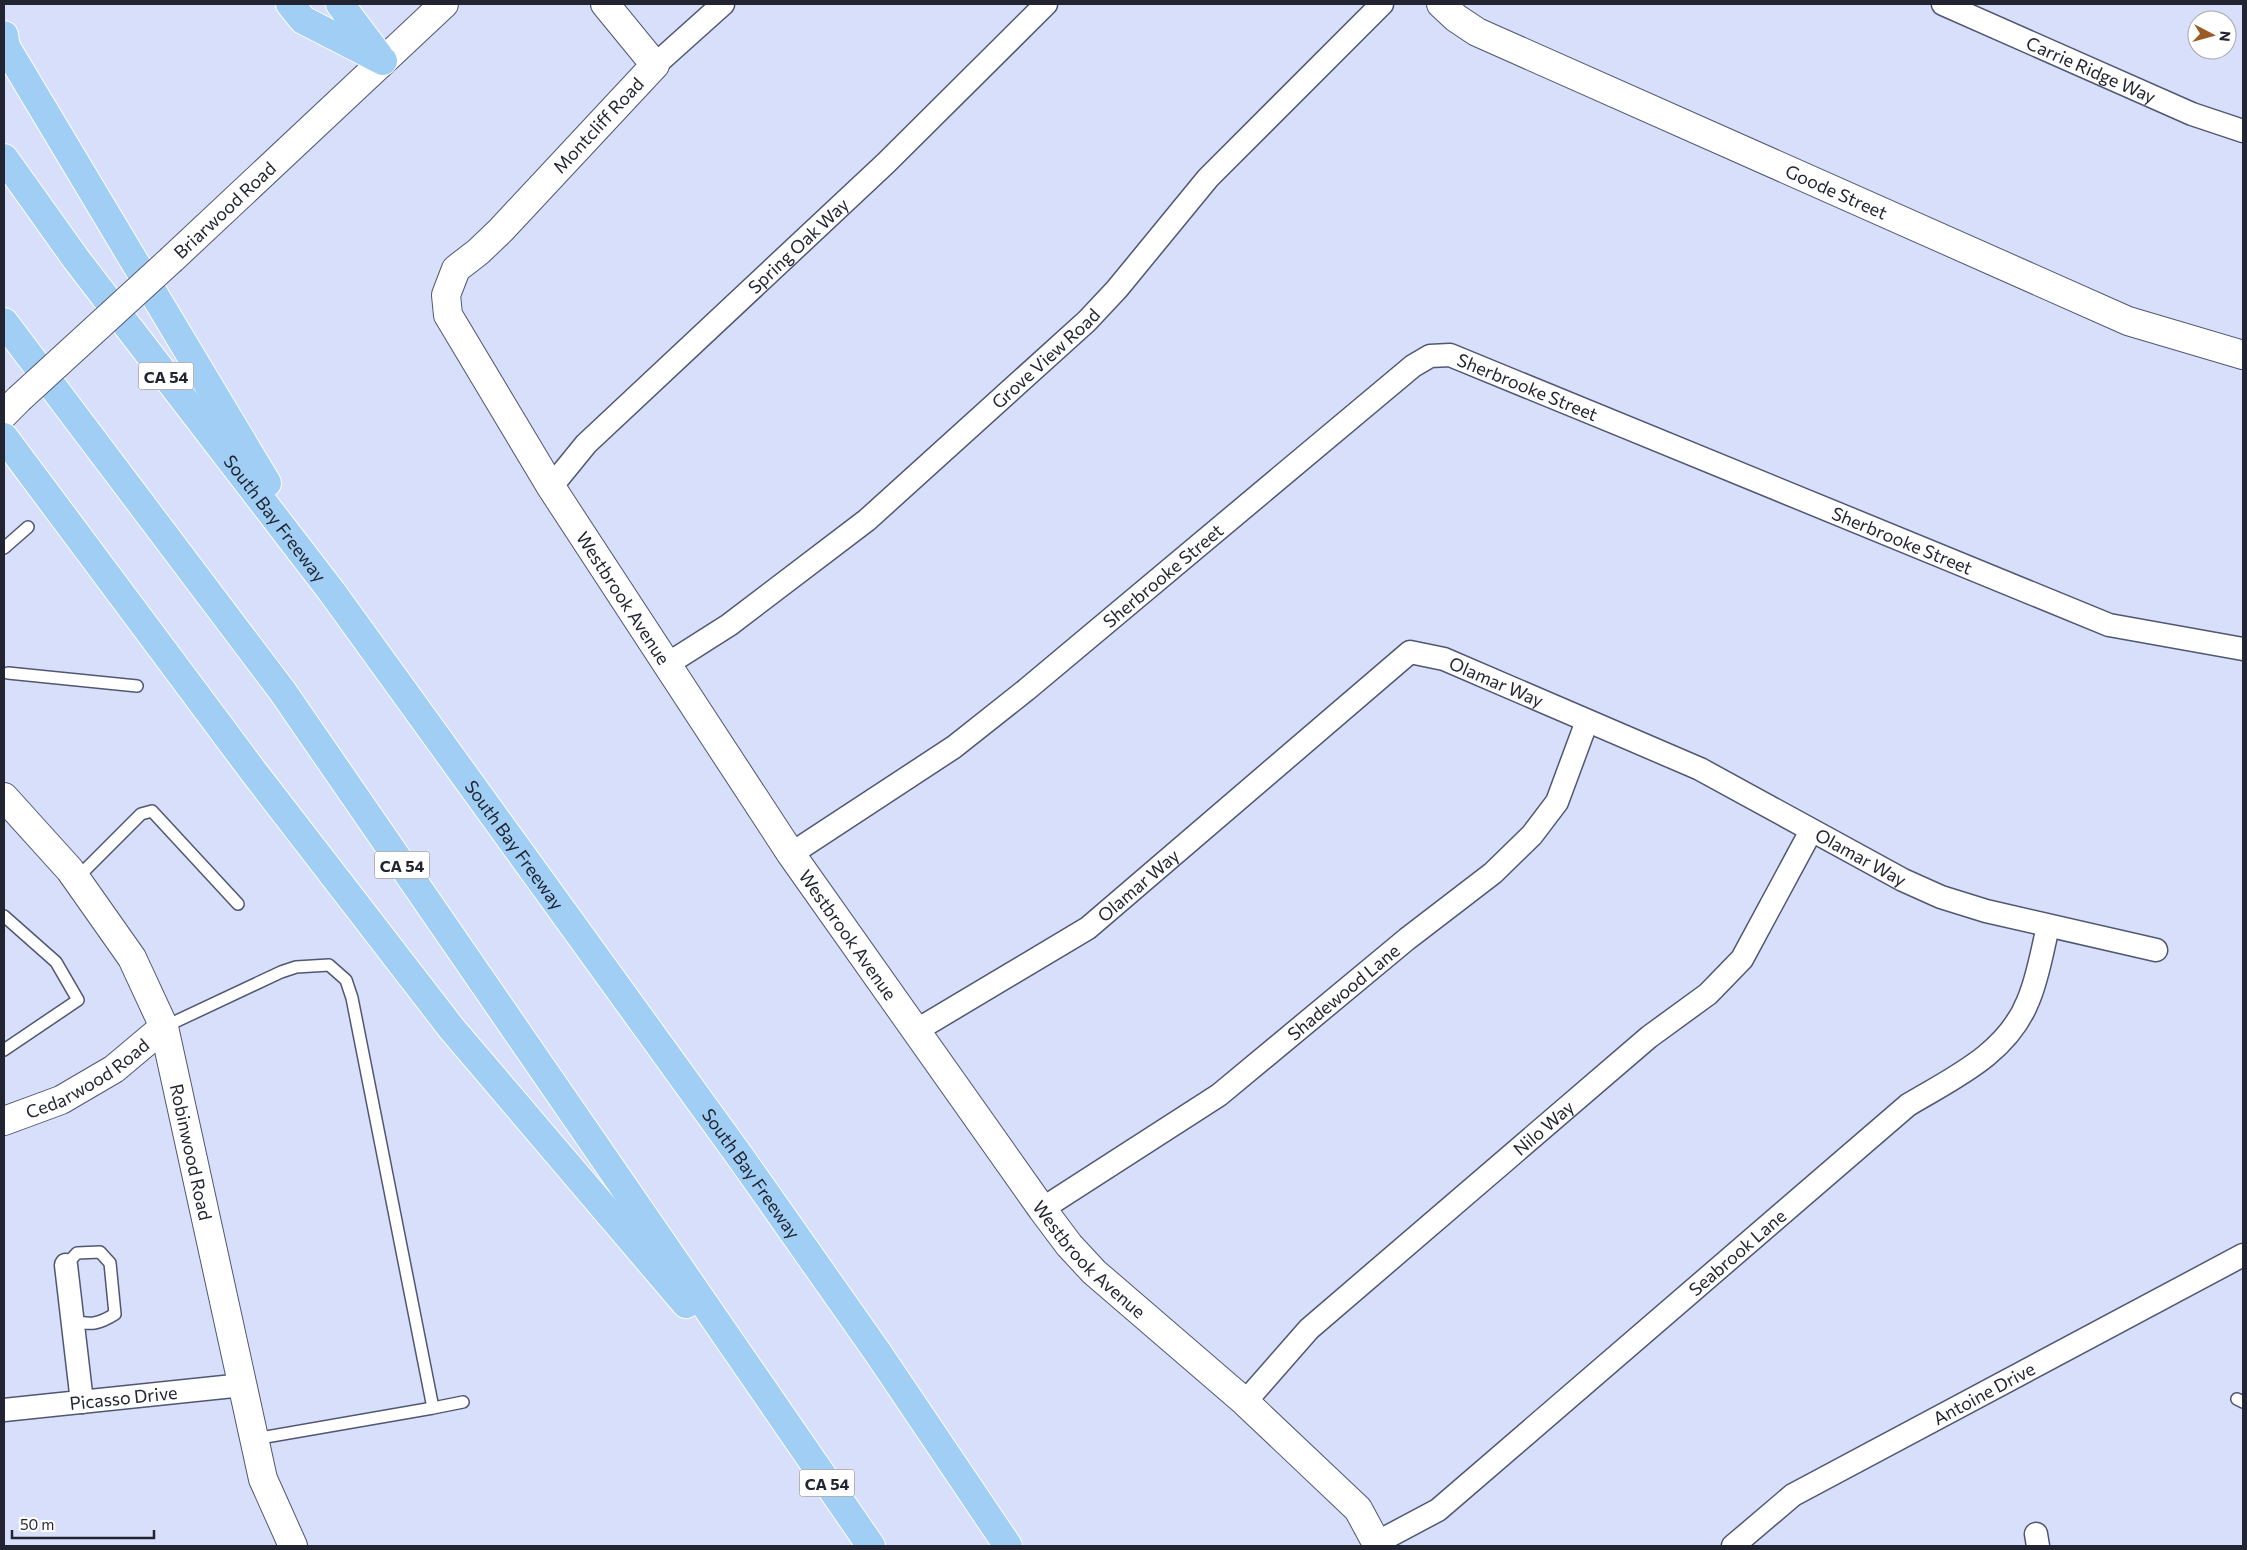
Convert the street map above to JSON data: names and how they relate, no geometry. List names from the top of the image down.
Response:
{
  "streets": {
    "highway": ["CA 54", "South Bay Freeway"],
    "street": [
      "Carrie Ridge Way",
      "Montcliff Road",
      "Goode Street",
      "Briarwood Road",
      "Spring Oak Way",
      "Grove View Road",
      "Sherbrooke Street",
      "Westbrook Avenue",
      "Olamar Way",
      "Shadewood Lane",
      "Cedarwood Road",
      "Nilo Way",
      "Robinwood Road",
      "Seabrook Lane",
      "Antoine Drive",
      "Picasso Drive"
    ]
  },
  "crossings": [
    ["Montcliff Road", "Westbrook Avenue"],
    ["Spring Oak Way", "Westbrook Avenue"],
    ["Grove View Road", "Westbrook Avenue"],
    ["Sherbrooke Street", "Westbrook Avenue"],
    ["Westbrook Avenue", "Olamar Way"],
    ["Westbrook Avenue", "Shadewood Lane"],
    ["Westbrook Avenue", "Nilo Way"],
    ["Westbrook Avenue", "Seabrook Lane"],
    ["Olamar Way", "Shadewood Lane"],
    ["Olamar Way", "Nilo Way"],
    ["Olamar Way", "Seabrook Lane"],
    ["Cedarwood Road", "Robinwood Road"],
    ["Robinwood Road", "Picasso Drive"]
  ],
  "scale_bar": "50 m",
  "north": "right"
}
